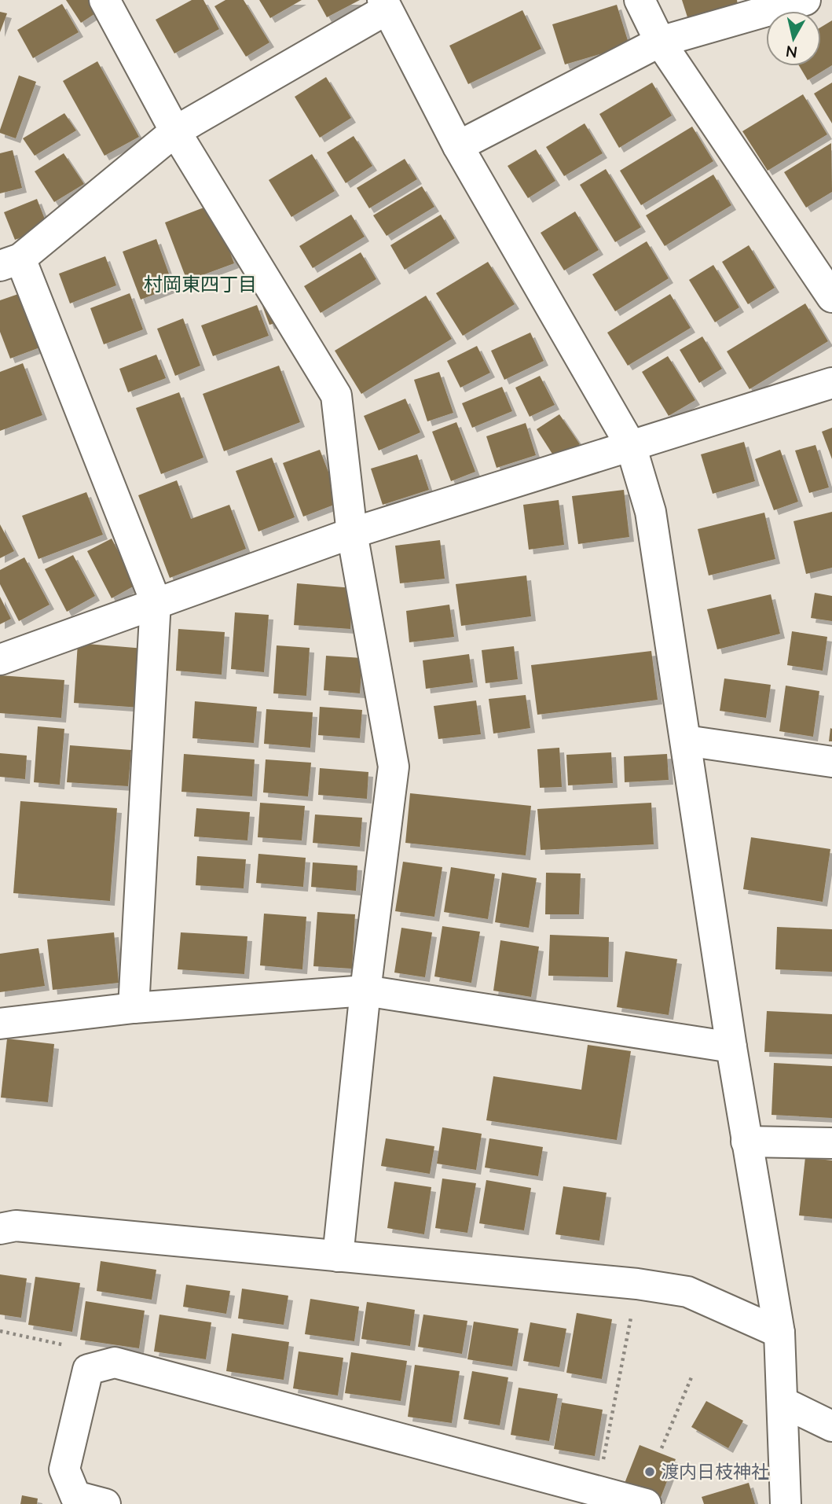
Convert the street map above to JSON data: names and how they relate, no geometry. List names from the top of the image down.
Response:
{
  "districts": ["村岡東四丁目"],
  "places": ["渡内日枝神社"],
  "north": "bottom"
}
